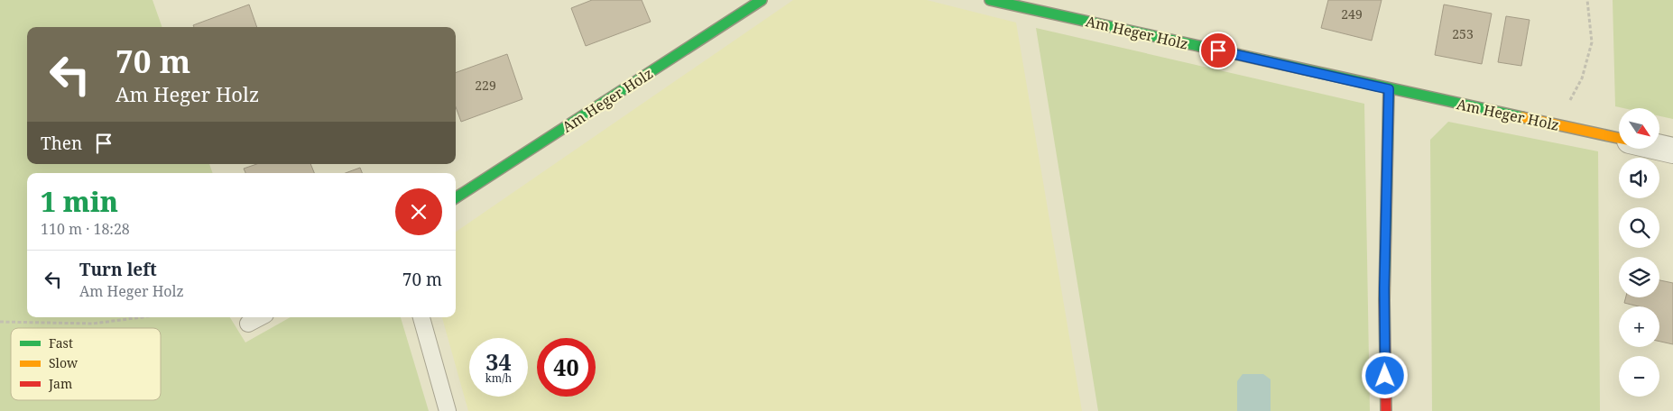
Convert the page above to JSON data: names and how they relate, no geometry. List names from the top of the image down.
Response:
{
  "streets": {
    "street": ["Am Heger Holz"]
  },
  "house_numbers": ["249", "253", "229"],
  "legend": ["Fast", "Slow", "Jam"],
  "north": "bottom right",
  "page": {
    "turn": ["70 m", "Am Heger Holz"],
    "map_buttons": ["+", "−"],
    "then": "Then",
    "heading": ["1 min", "110 m · 18:28"],
    "list": [
      {
        "name": "Turn left",
        "note": "Am Heger Holz",
        "value": "70 m"
      }
    ],
    "speed": "34 km/h",
    "limit": "40"
  }
}
